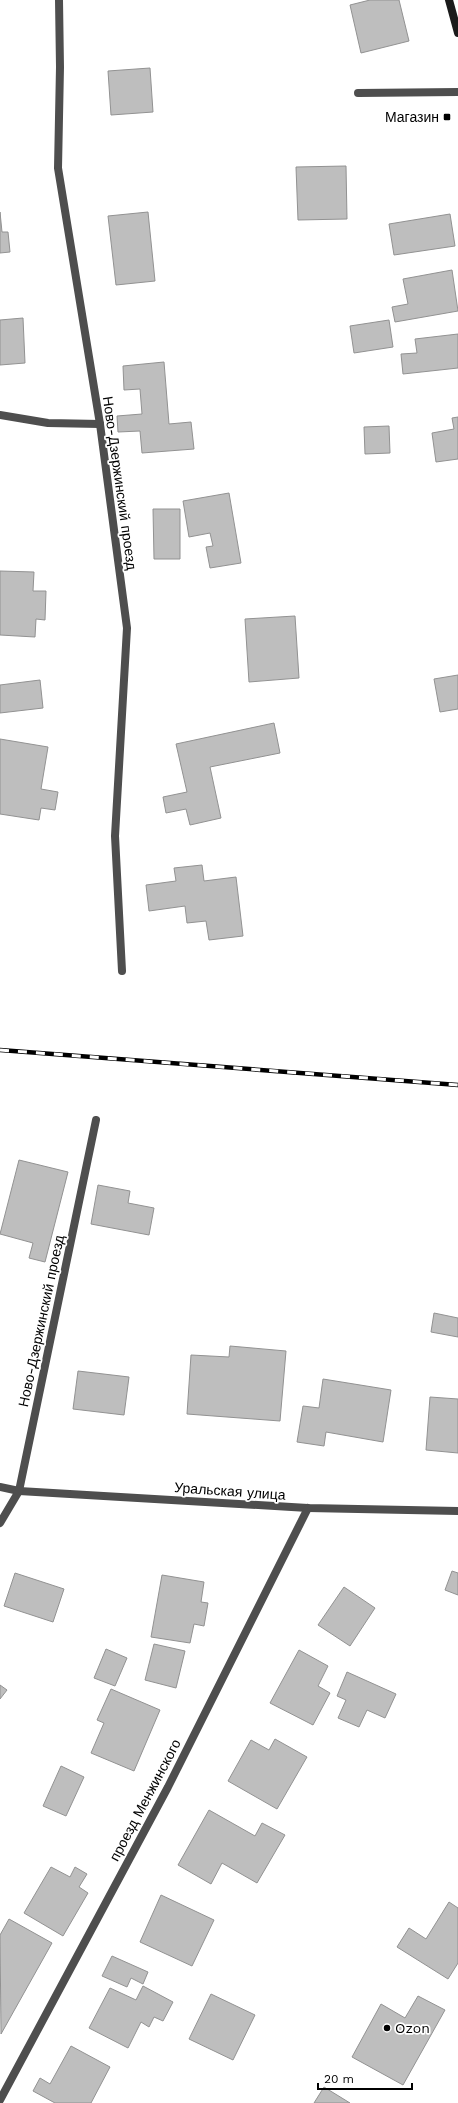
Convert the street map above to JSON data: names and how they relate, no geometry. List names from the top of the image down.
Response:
{
  "streets": {
    "street": ["Ново-Дзержинский проезд", "Уральская улица", "проезд Менжинского"]
  },
  "crossings": [
    ["Ново-Дзержинский проезд", "Уральская улица"],
    ["Уральская улица", "проезд Менжинского"]
  ],
  "places": {
    "transit": ["Магазин"],
    "other": ["Ozon"]
  },
  "scale_bar": "20 m"
}
